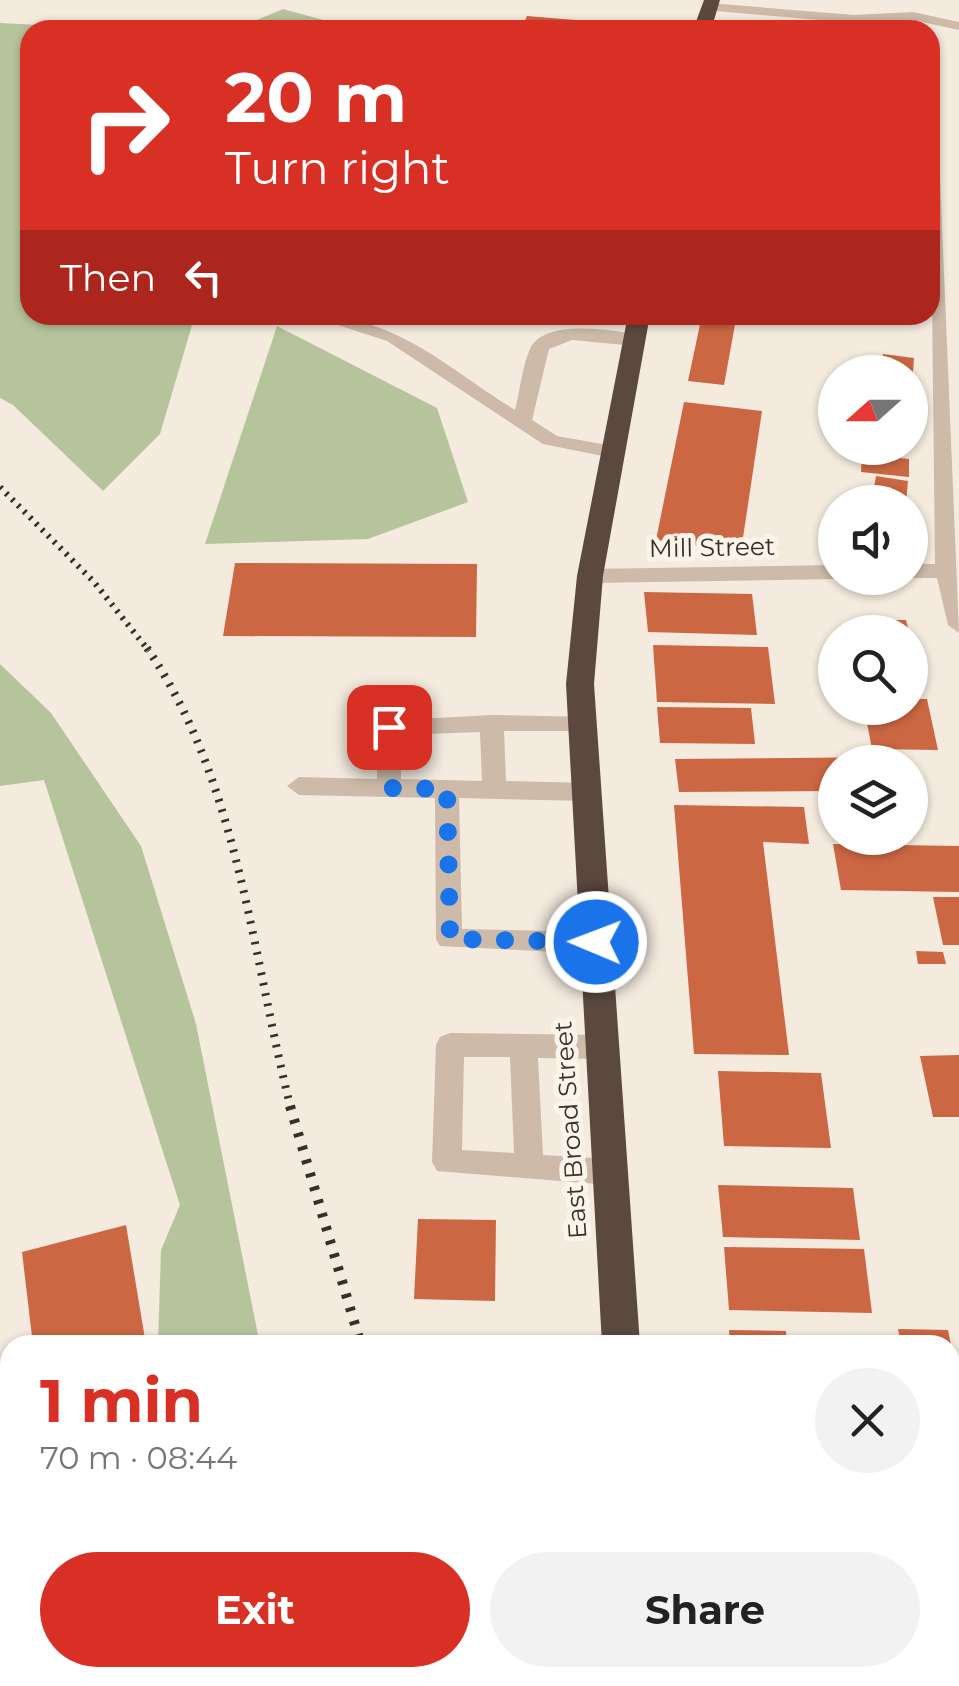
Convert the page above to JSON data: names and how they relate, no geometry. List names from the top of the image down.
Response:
{
  "streets": {
    "highway": ["East Broad Street"],
    "street": ["Mill Street"]
  },
  "crossings": [
    ["Mill Street", "East Broad Street"]
  ],
  "north": "left",
  "page": {
    "turn": ["20 m", "Turn right"],
    "then": "Then",
    "heading": ["1 min", "70 m · 08:44"],
    "buttons": ["Exit", "Share"]
  }
}
